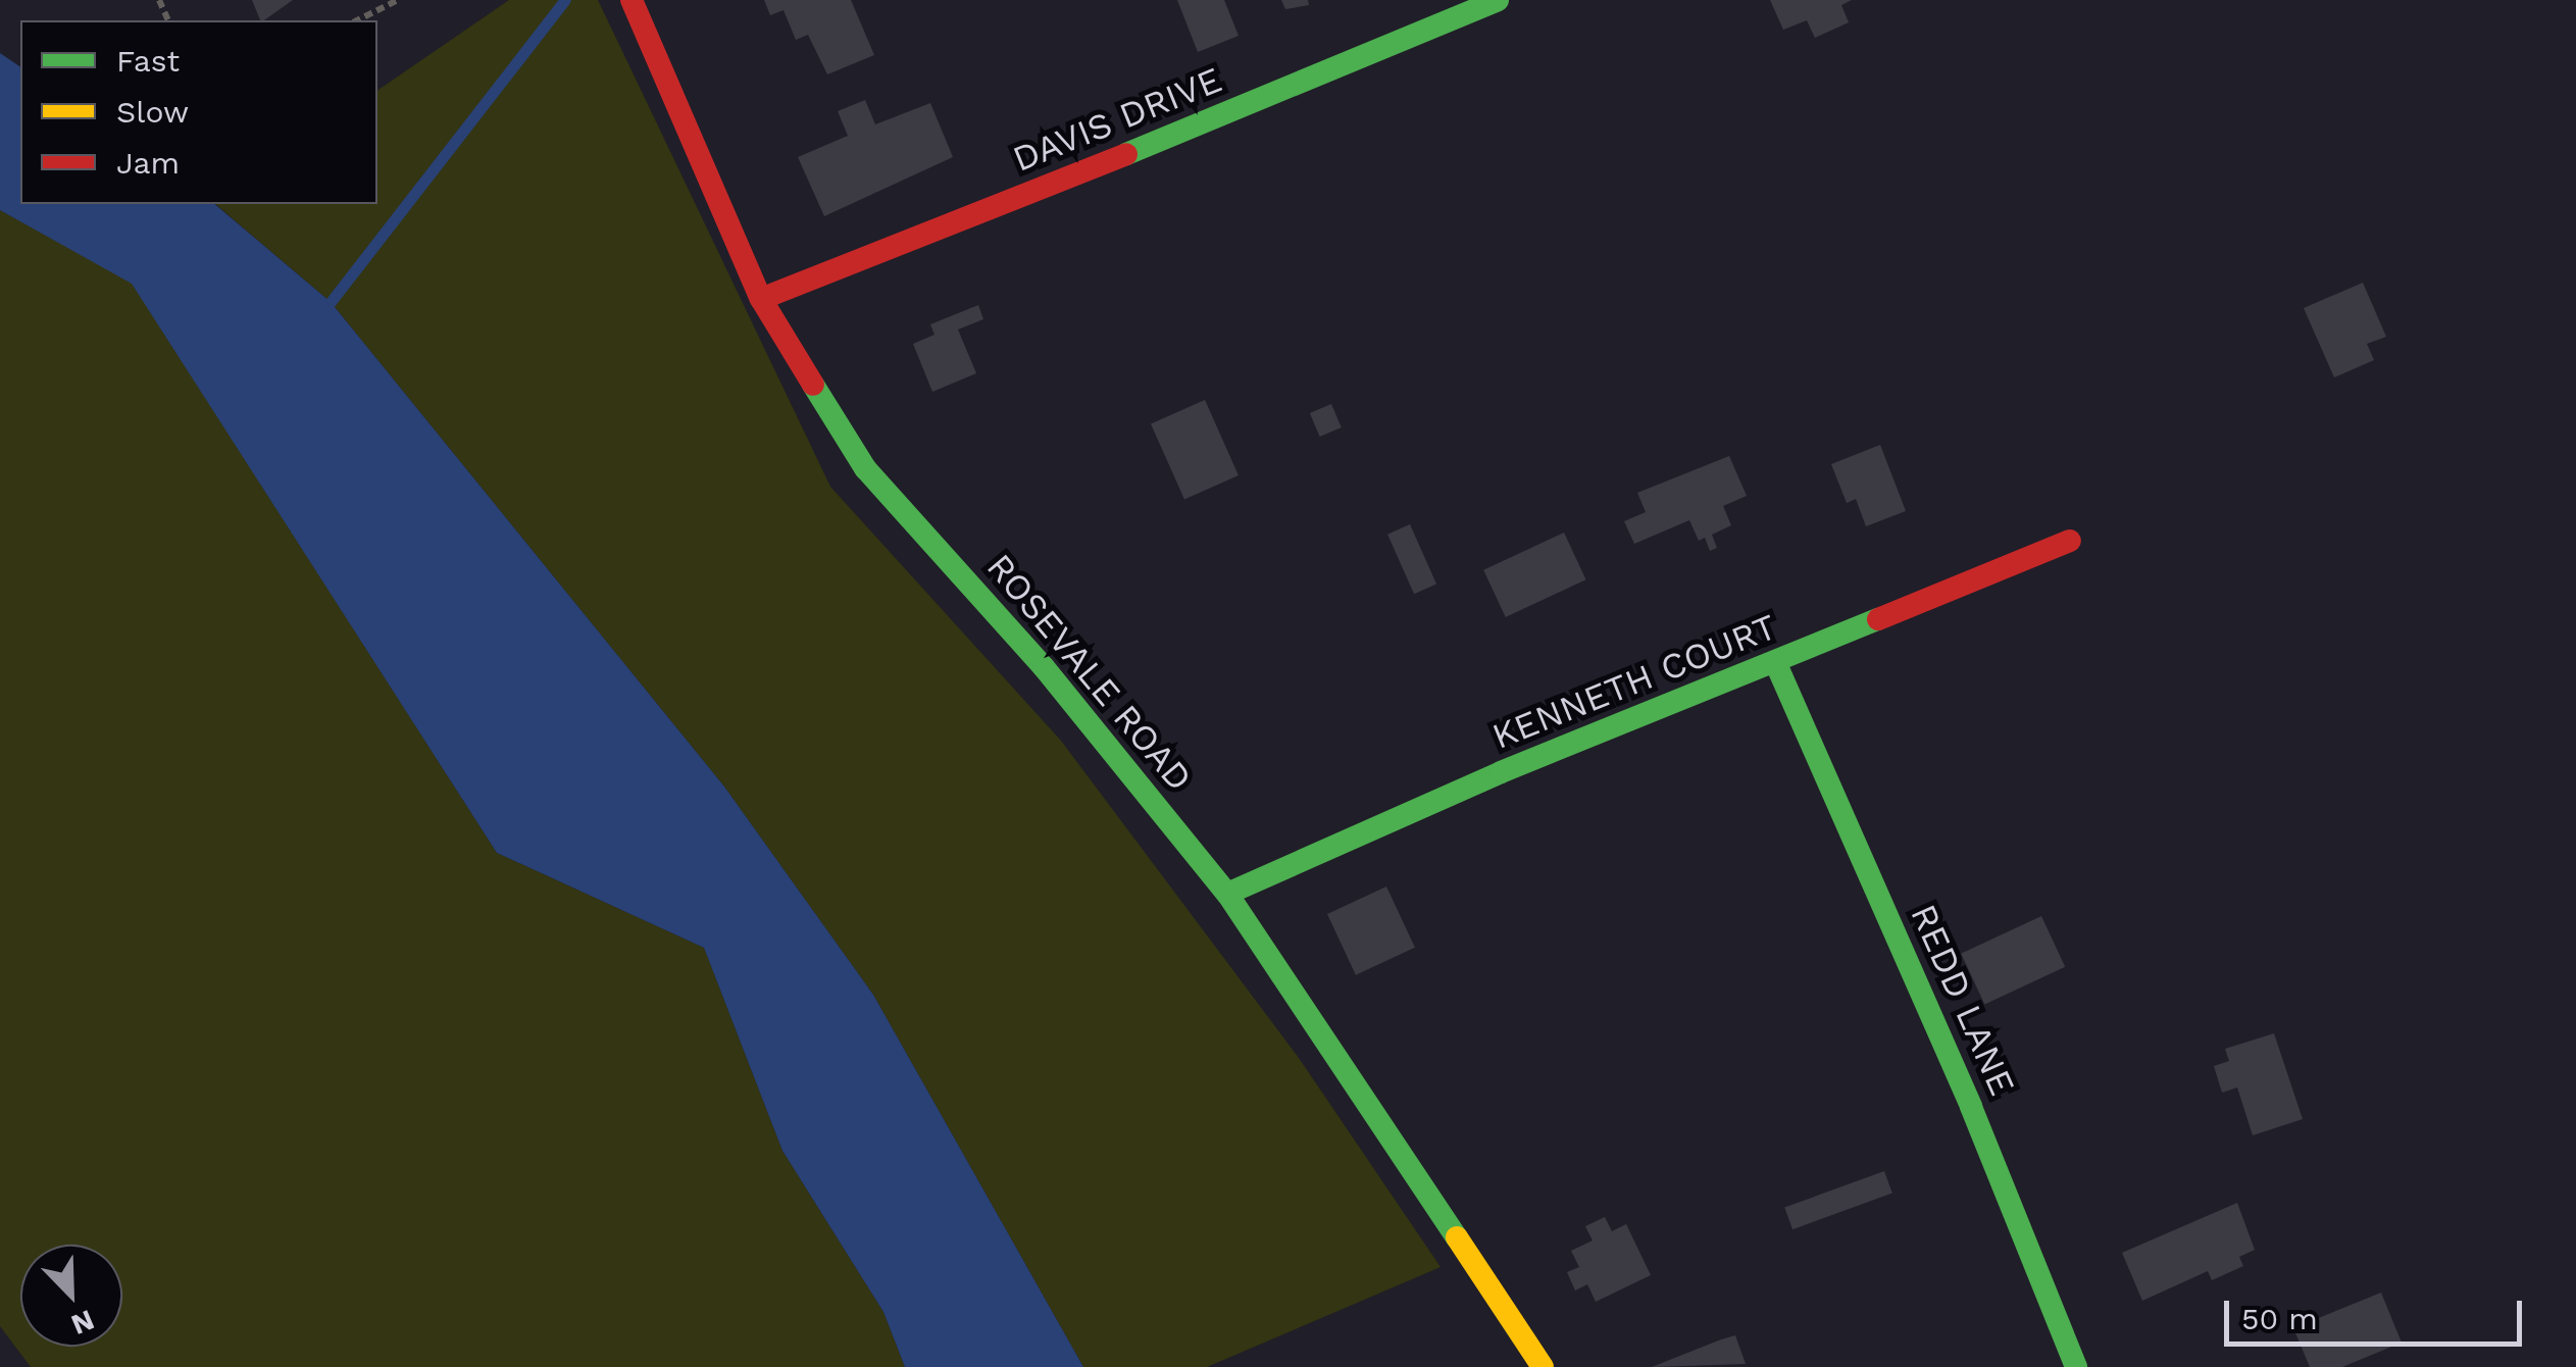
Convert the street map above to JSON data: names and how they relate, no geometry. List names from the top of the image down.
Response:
{
  "streets": {
    "street": [
      "DAVIS DRIVE",
      "ROSEVALE ROAD",
      "KENNETH COURT",
      "REDD LANE"
    ]
  },
  "crossings": [
    ["DAVIS DRIVE", "ROSEVALE ROAD"],
    ["ROSEVALE ROAD", "KENNETH COURT"],
    ["KENNETH COURT", "REDD LANE"]
  ],
  "legend": ["Fast", "Slow", "Jam"],
  "scale_bar": "50 m",
  "north": "bottom right"
}
